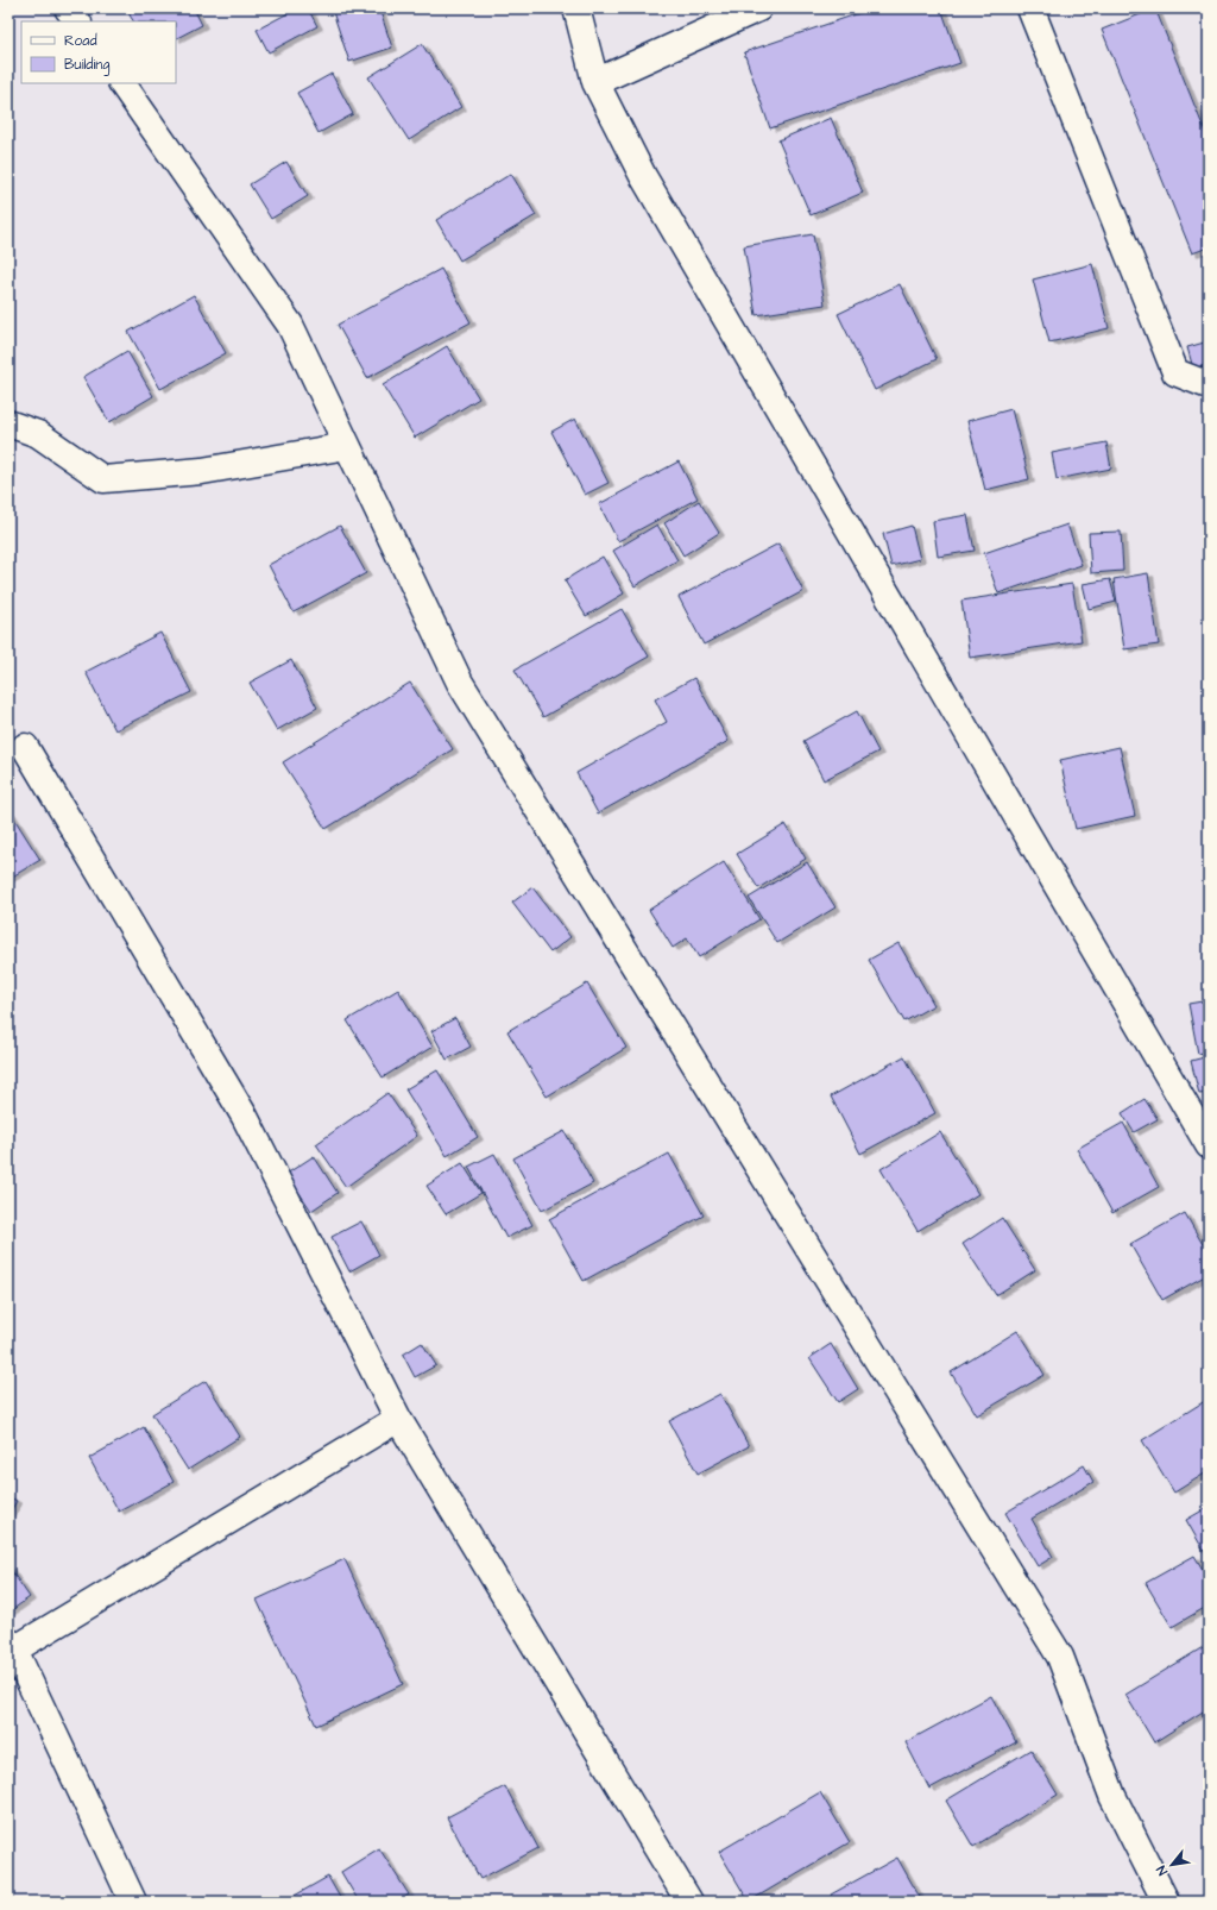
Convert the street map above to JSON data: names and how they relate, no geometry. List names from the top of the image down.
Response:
{
  "legend": ["Road", "Building"],
  "north": "bottom left"
}
